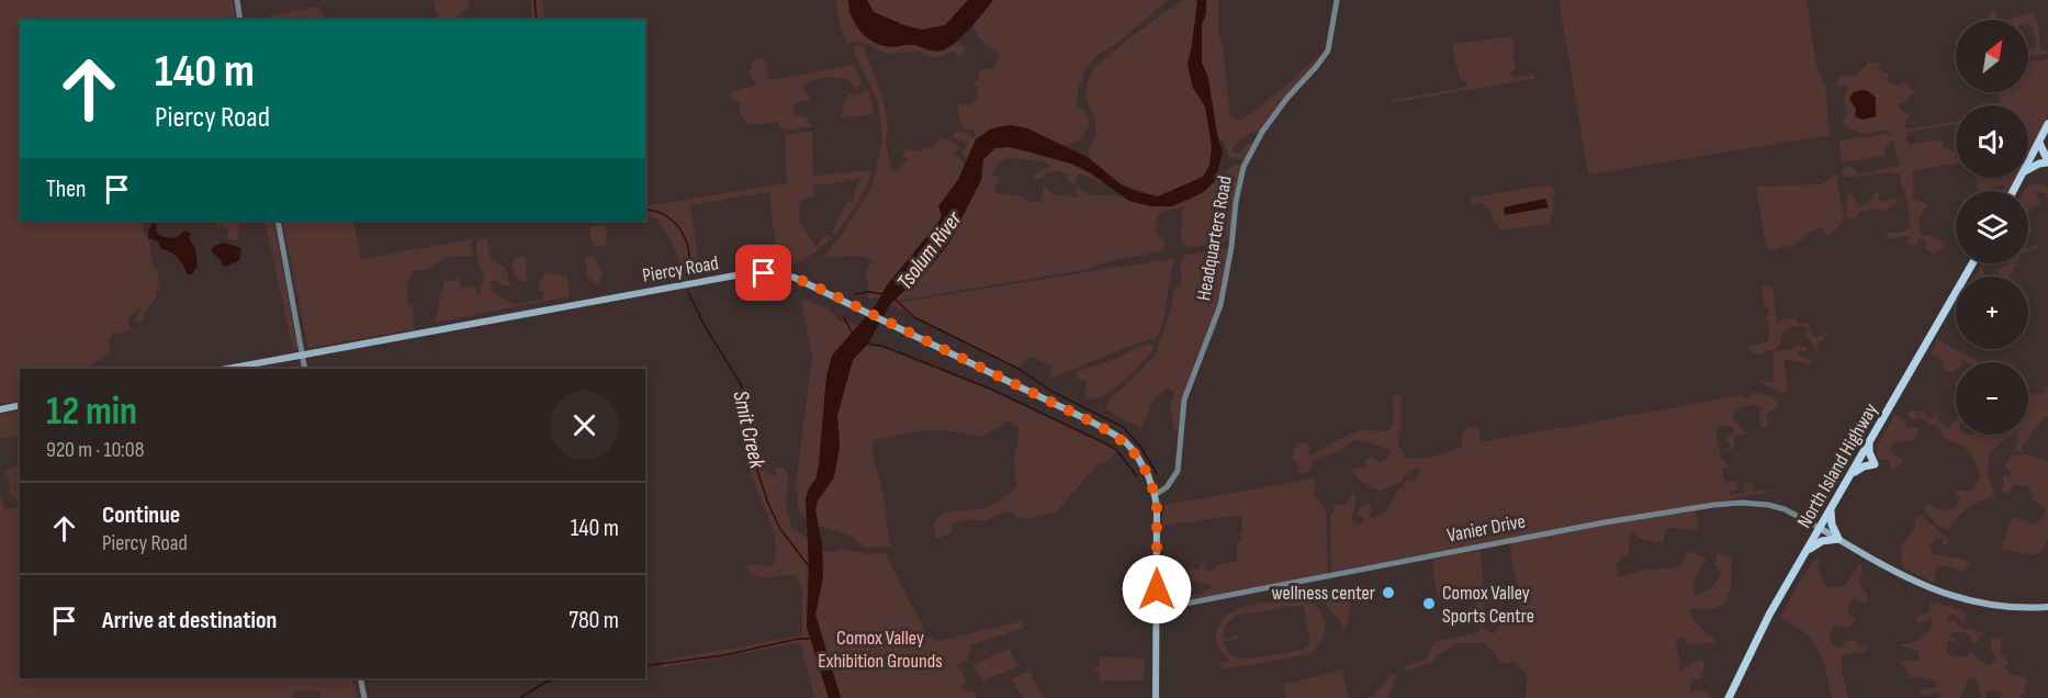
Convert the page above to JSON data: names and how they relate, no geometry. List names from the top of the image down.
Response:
{
  "streets": {
    "main road": ["Piercy Road", "North Island Highway"],
    "street": ["Headquarters Road", "Vanier Drive"]
  },
  "crossings": [
    ["Headquarters Road", "Piercy Road"],
    ["Piercy Road", "Vanier Drive"],
    ["North Island Highway", "Vanier Drive"]
  ],
  "water": ["Tsolum River", "Smit Creek"],
  "parks": ["Comox Valley Exhibition Grounds"],
  "places": ["wellness center", "Comox Valley Sports Centre"],
  "north": "top right",
  "page": {
    "map_buttons": ["+", "−"],
    "turn": ["140 m", "Piercy Road"],
    "then": "Then",
    "heading": ["12 min", "920 m · 10:08"],
    "list": [
      {
        "name": "Continue",
        "note": "Piercy Road",
        "value": "140 m"
      },
      {
        "name": "Arrive at destination",
        "value": "780 m"
      }
    ]
  }
}
